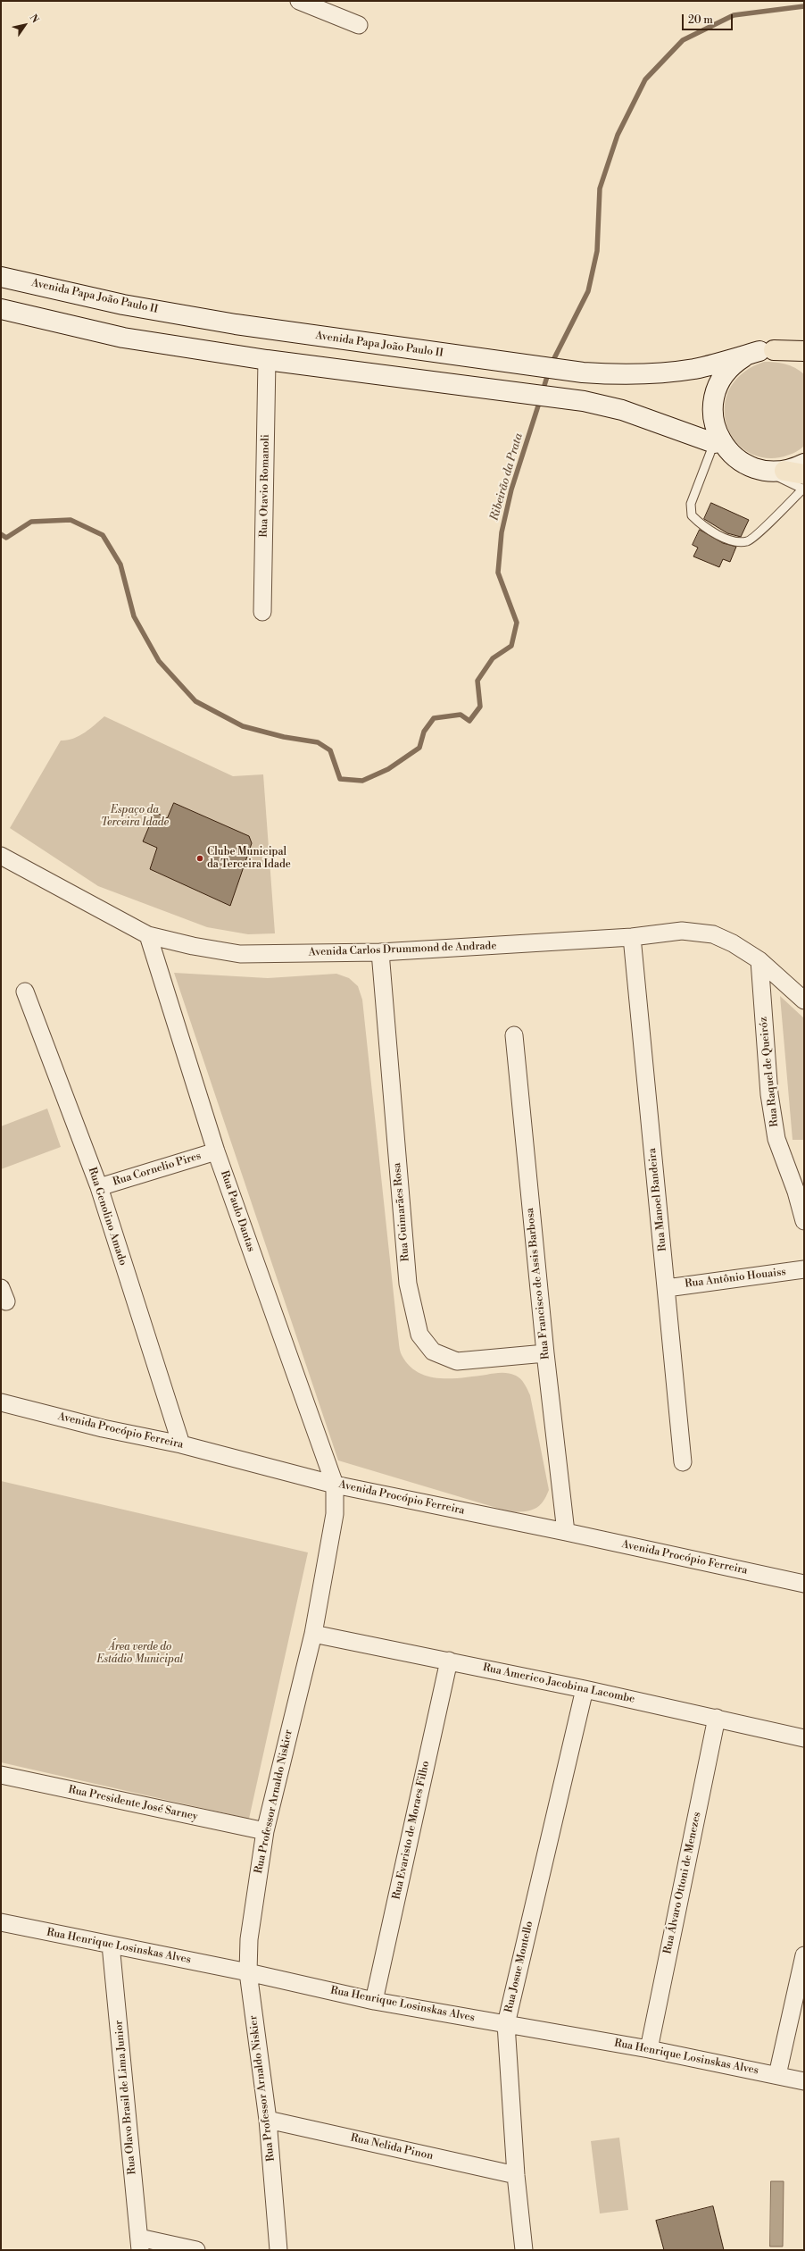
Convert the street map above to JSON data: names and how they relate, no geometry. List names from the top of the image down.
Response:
{
  "streets": {
    "street": [
      "Avenida Papa João Paulo II",
      "Rua Otavio Romanoli",
      "Avenida Carlos Drummond de Andrade",
      "Rua Raquel de Queiróz",
      "Rua Cornelio Pires",
      "Rua Manoel Bandeira",
      "Rua Paulo Dantas",
      "Rua Guimarães Rosa",
      "Rua Genolino Amado",
      "Rua Antônio Houaiss",
      "Rua Francisco de Assis Barbosa",
      "Avenida Procópio Ferreira",
      "Rua Americo Jacobina Lacombe",
      "Rua Professor Arnaldo Niskier",
      "Rua Presidente José Sarney",
      "Rua Evaristo de Moraes Filho",
      "Rua Álvaro Ottoni de Menezes",
      "Rua Henrique Losinskas Alves",
      "Rua Josue Montello",
      "Rua Olavo Brasil de Lima Junior",
      "Rua Nelida Pinon"
    ]
  },
  "crossings": [
    ["Avenida Carlos Drummond de Andrade", "Rua Raquel de Queiróz"],
    ["Avenida Carlos Drummond de Andrade", "Rua Manoel Bandeira"],
    ["Avenida Carlos Drummond de Andrade", "Rua Paulo Dantas"],
    ["Avenida Carlos Drummond de Andrade", "Rua Guimarães Rosa"],
    ["Rua Cornelio Pires", "Rua Paulo Dantas"],
    ["Rua Cornelio Pires", "Rua Genolino Amado"],
    ["Rua Manoel Bandeira", "Rua Antônio Houaiss"],
    ["Rua Paulo Dantas", "Avenida Procópio Ferreira"],
    ["Rua Paulo Dantas", "Rua Professor Arnaldo Niskier"],
    ["Rua Guimarães Rosa", "Rua Francisco de Assis Barbosa"],
    ["Rua Genolino Amado", "Avenida Procópio Ferreira"],
    ["Rua Francisco de Assis Barbosa", "Avenida Procópio Ferreira"],
    ["Avenida Procópio Ferreira", "Rua Professor Arnaldo Niskier"],
    ["Rua Americo Jacobina Lacombe", "Rua Professor Arnaldo Niskier"],
    ["Rua Americo Jacobina Lacombe", "Rua Evaristo de Moraes Filho"],
    ["Rua Americo Jacobina Lacombe", "Rua Álvaro Ottoni de Menezes"],
    ["Rua Americo Jacobina Lacombe", "Rua Josue Montello"],
    ["Rua Professor Arnaldo Niskier", "Rua Presidente José Sarney"],
    ["Rua Professor Arnaldo Niskier", "Rua Henrique Losinskas Alves"],
    ["Rua Professor Arnaldo Niskier", "Rua Nelida Pinon"],
    ["Rua Evaristo de Moraes Filho", "Rua Henrique Losinskas Alves"],
    ["Rua Álvaro Ottoni de Menezes", "Rua Henrique Losinskas Alves"],
    ["Rua Henrique Losinskas Alves", "Rua Josue Montello"],
    ["Rua Henrique Losinskas Alves", "Rua Olavo Brasil de Lima Junior"],
    ["Rua Josue Montello", "Rua Nelida Pinon"]
  ],
  "water": ["Ribeirão da Prata"],
  "parks": ["Espaço da Terceira Idade", "Área verde do Estádio Municipal"],
  "places": ["Clube Municipal da Terceira Idade"],
  "scale_bar": "20 m",
  "north": "top right"
}
